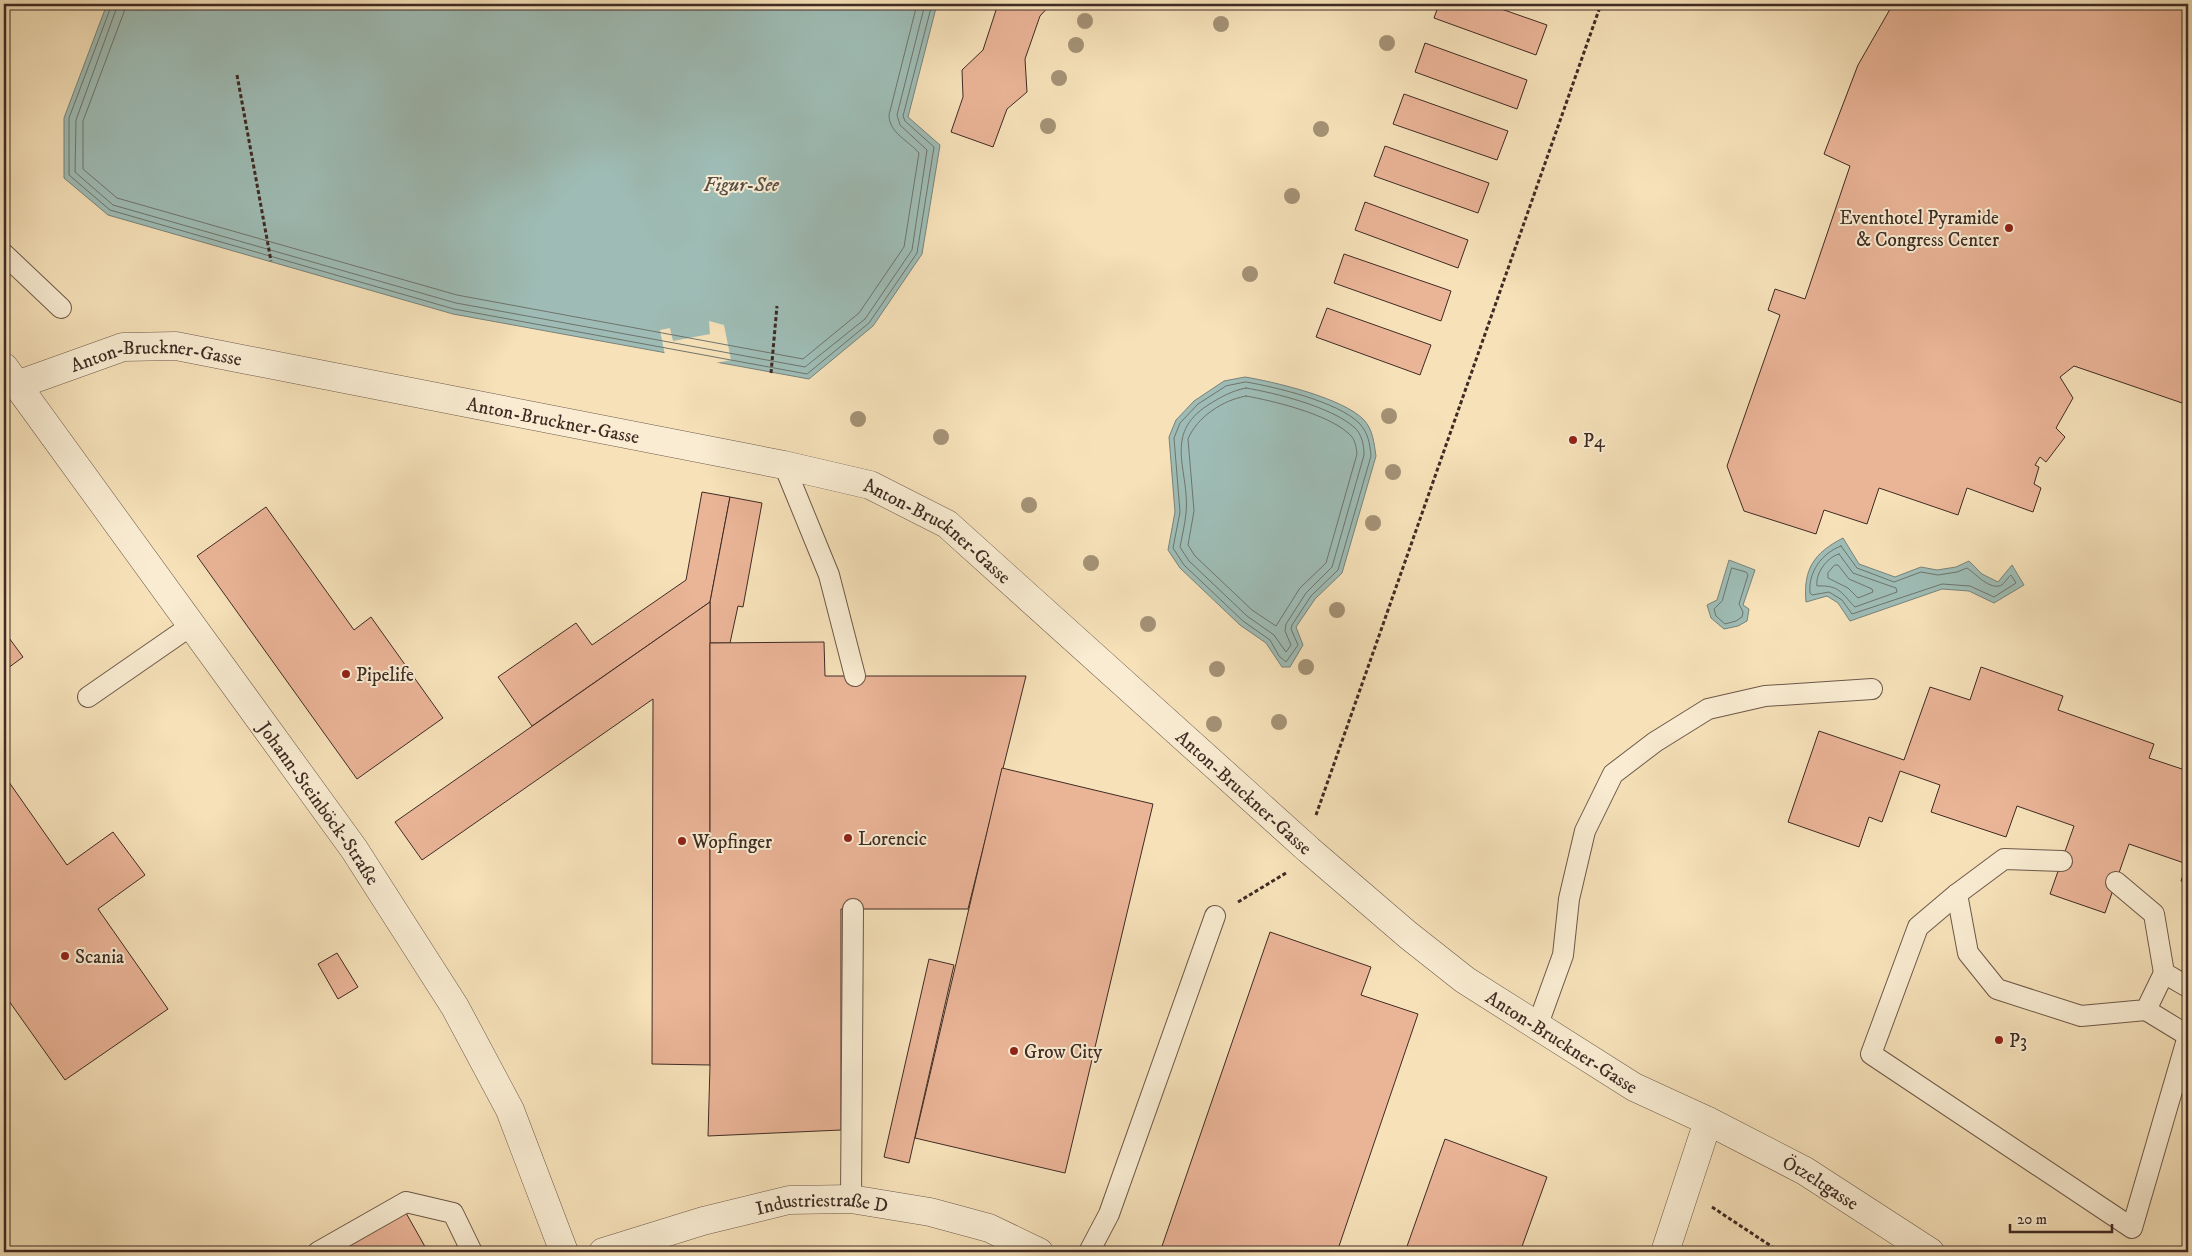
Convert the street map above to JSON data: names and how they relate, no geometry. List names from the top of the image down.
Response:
{
  "streets": {
    "street": [
      "Anton-Bruckner-Gasse",
      "Johann-Steinböck-Straße",
      "Ötzeltgasse",
      "Industriestraße D"
    ]
  },
  "crossings": [
    ["Anton-Bruckner-Gasse", "Johann-Steinböck-Straße"],
    ["Anton-Bruckner-Gasse", "Ötzeltgasse"]
  ],
  "water": ["Figur-See"],
  "places": [
    "Eventhotel Pyramide & Congress Center",
    "P4",
    "Pipelife",
    "Lorencic",
    "Wopfinger",
    "Scania",
    "P3",
    "Grow City"
  ],
  "scale_bar": "20 m"
}
